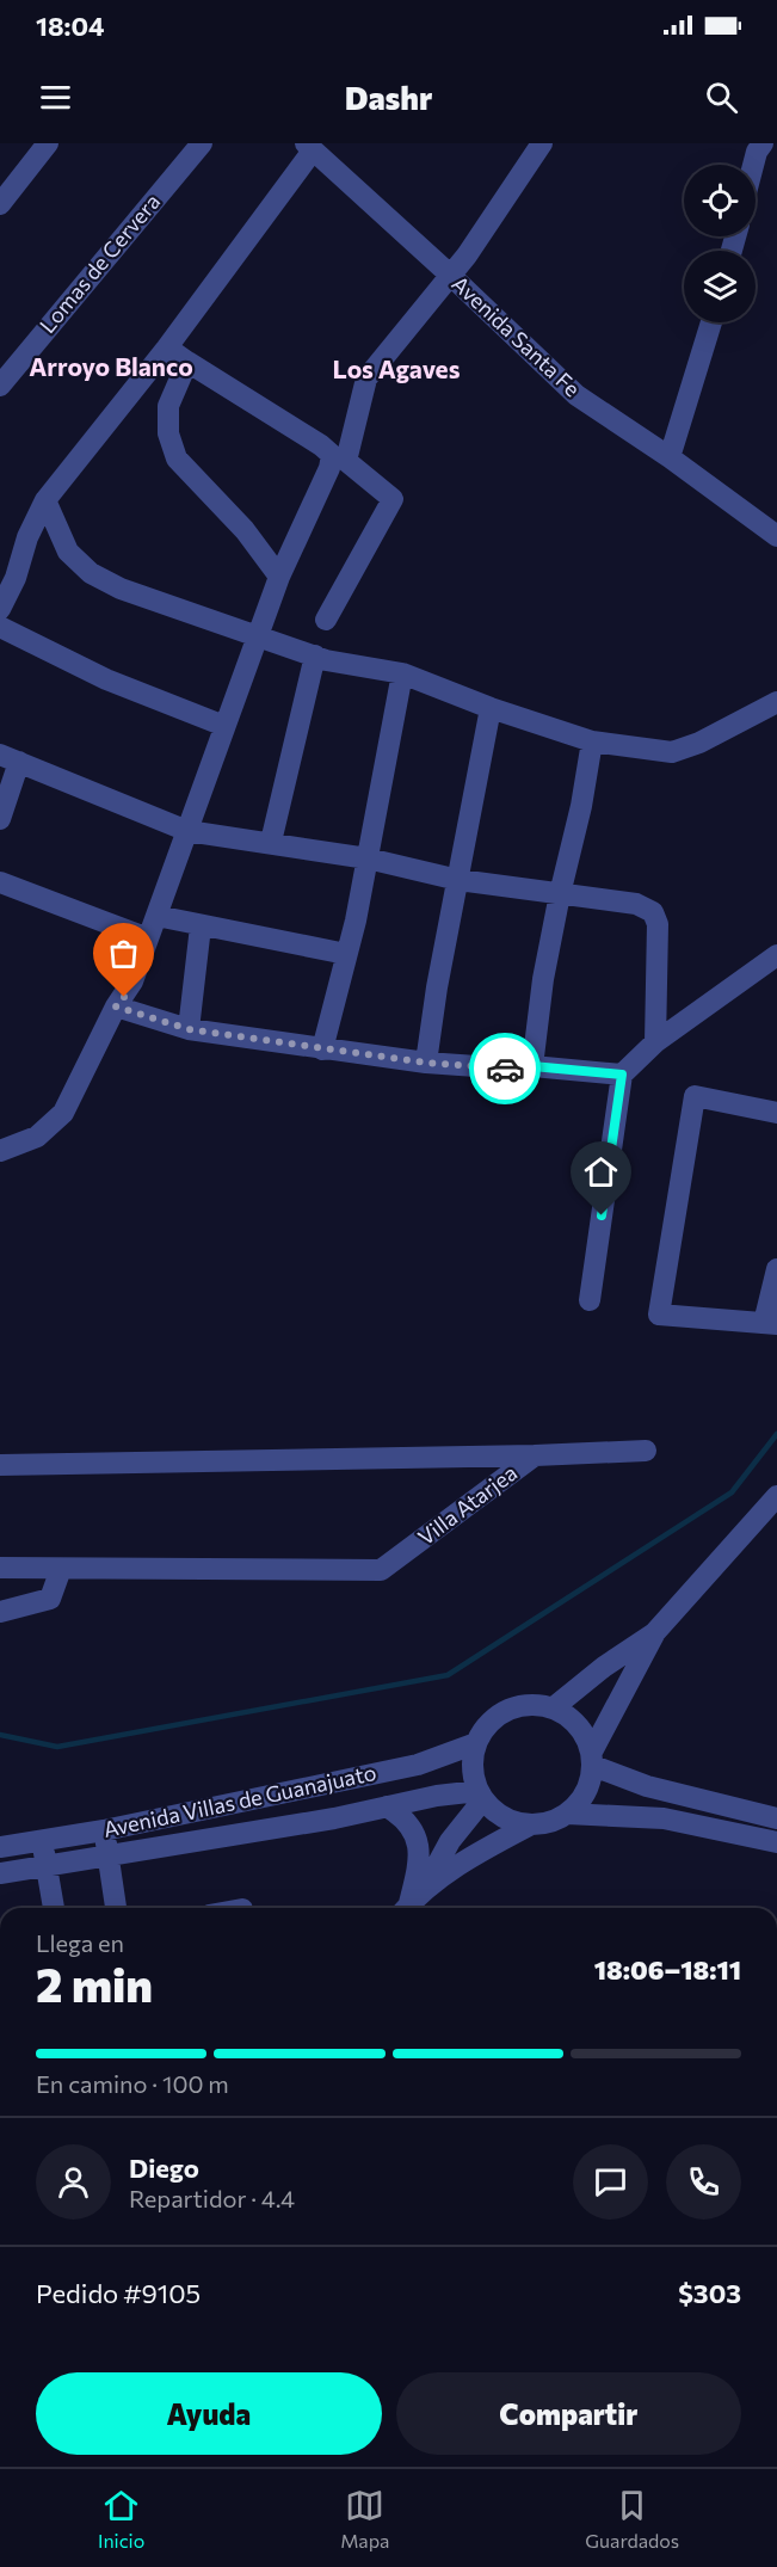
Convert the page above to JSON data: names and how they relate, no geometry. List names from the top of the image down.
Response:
{
  "streets": {
    "street": [
      "Lomas de Cervera",
      "Avenida Santa Fe",
      "Villa Atarjea",
      "Avenida Villas de Guanajuato"
    ]
  },
  "districts": ["Arroyo Blanco", "Los Agaves"],
  "page": {
    "status": "18:04",
    "header": "Dashr",
    "heading": ["2 min", "Llega en", "18:06–18:11"],
    "panel": [
      "Diego",
      "Repartidor · 4.4",
      "Pedido #9105",
      "$303"
    ],
    "bar": "En camino · 100 m",
    "buttons": ["Ayuda", "Compartir"],
    "tabs": ["Inicio", "Mapa", "Guardados"]
  }
}
